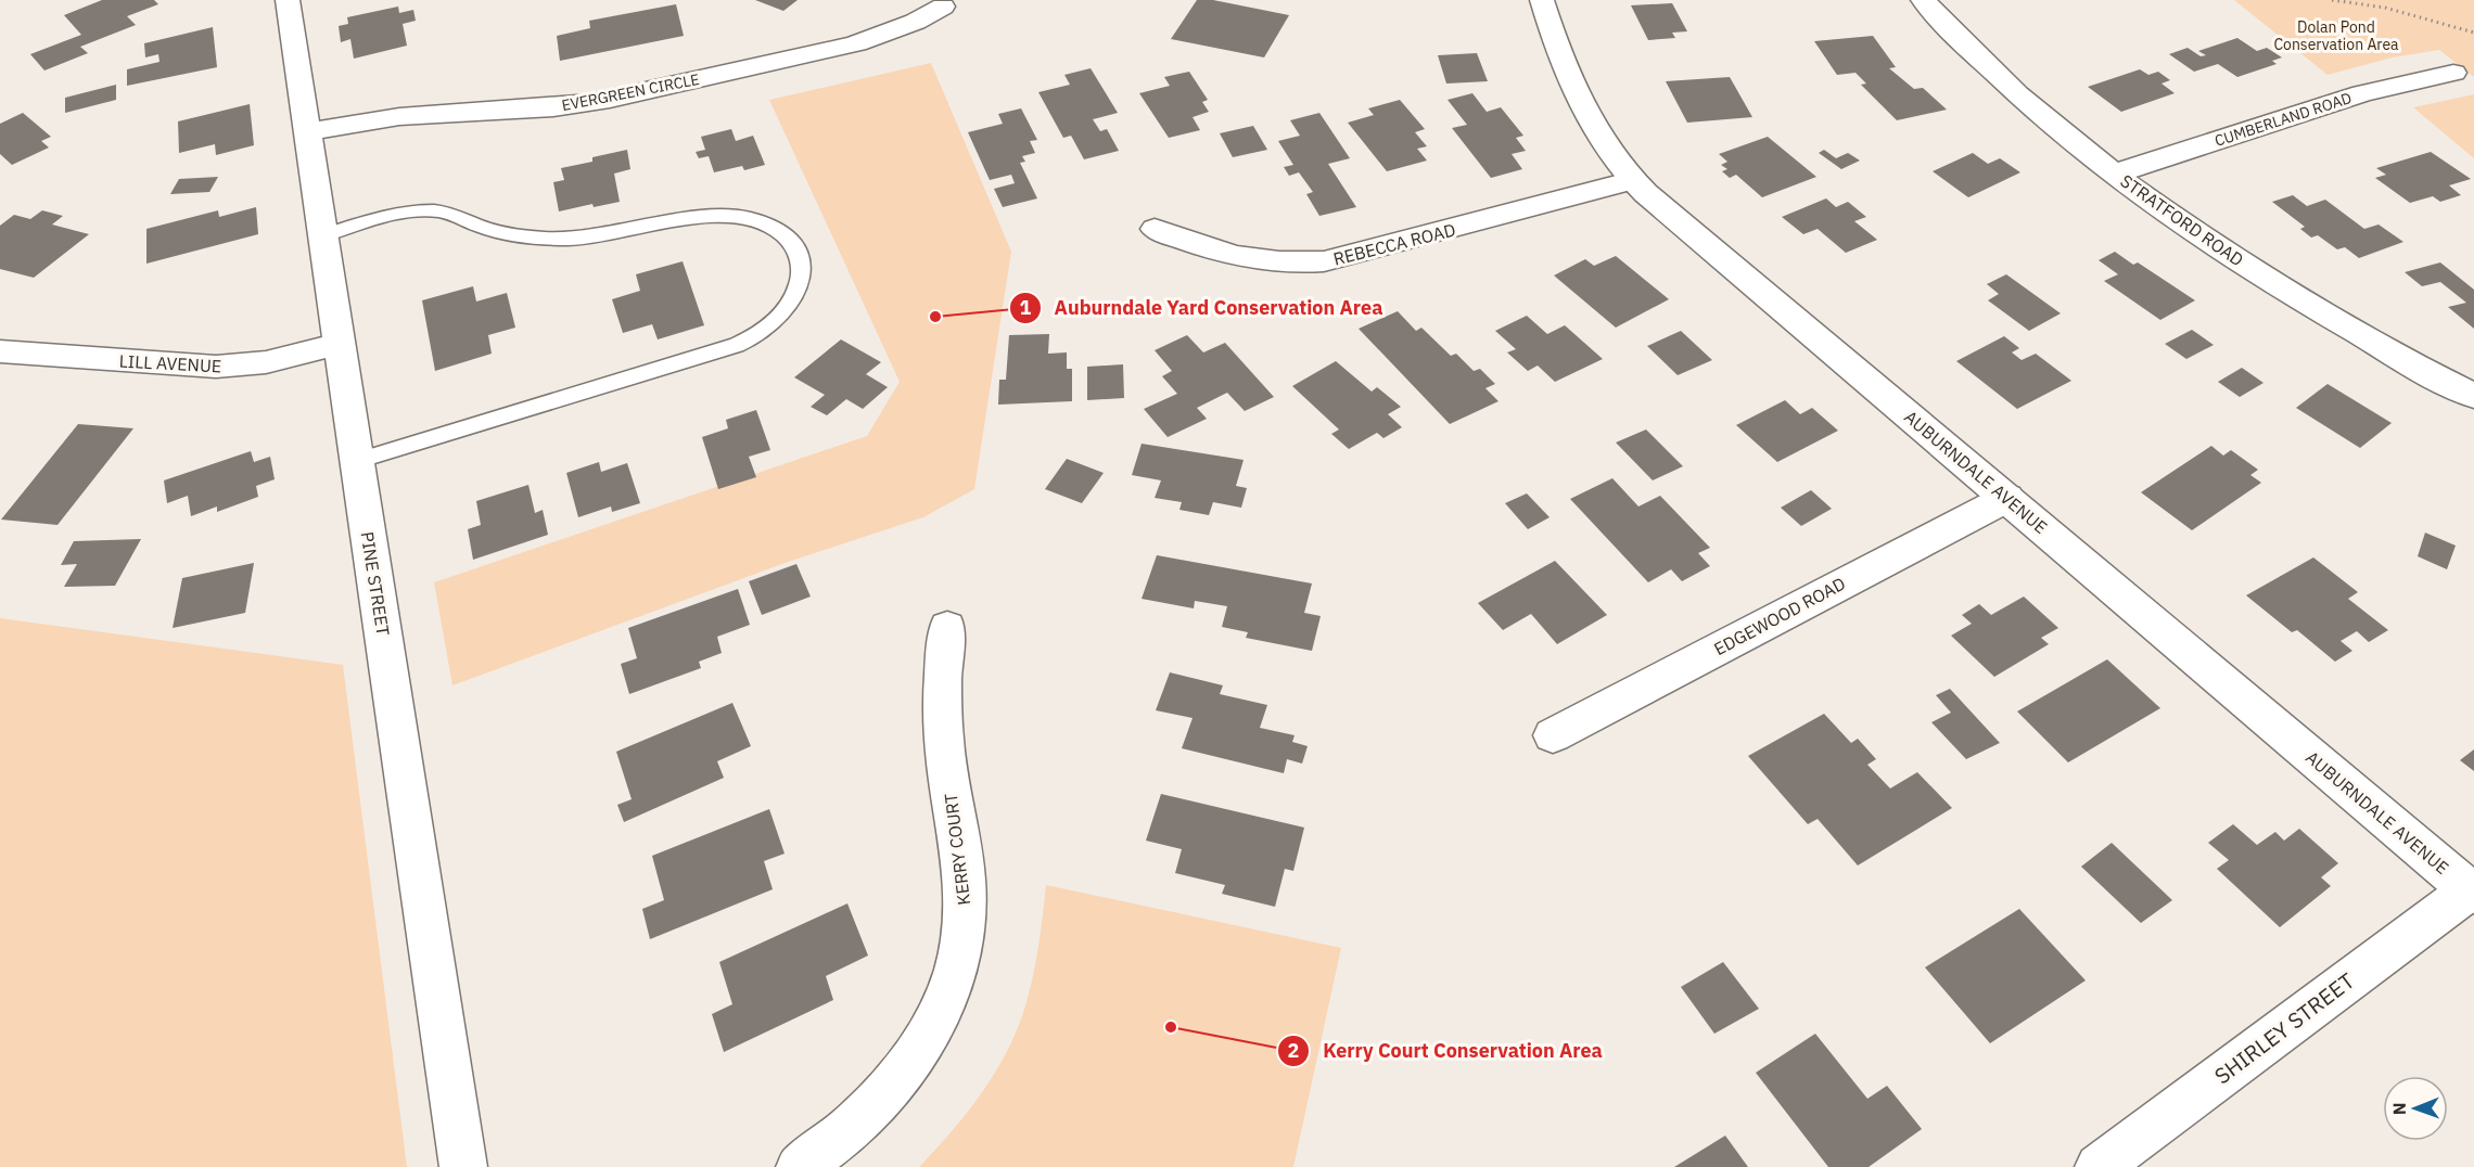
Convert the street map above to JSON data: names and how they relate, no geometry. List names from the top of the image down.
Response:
{
  "streets": {
    "street": [
      "EVERGREEN CIRCLE",
      "CUMBERLAND ROAD",
      "STRATFORD ROAD",
      "REBECCA ROAD",
      "LILL AVENUE",
      "AUBURNDALE AVENUE",
      "PINE STREET",
      "EDGEWOOD ROAD",
      "KERRY COURT",
      "SHIRLEY STREET"
    ]
  },
  "crossings": [
    ["EVERGREEN CIRCLE", "PINE STREET"],
    ["CUMBERLAND ROAD", "STRATFORD ROAD"],
    ["REBECCA ROAD", "AUBURNDALE AVENUE"],
    ["LILL AVENUE", "PINE STREET"],
    ["AUBURNDALE AVENUE", "EDGEWOOD ROAD"],
    ["AUBURNDALE AVENUE", "SHIRLEY STREET"]
  ],
  "parks": ["Dolan Pond Conservation Area"],
  "places": ["Auburndale Yard Conservation Area", "Kerry Court Conservation Area"],
  "north": "left"
}
